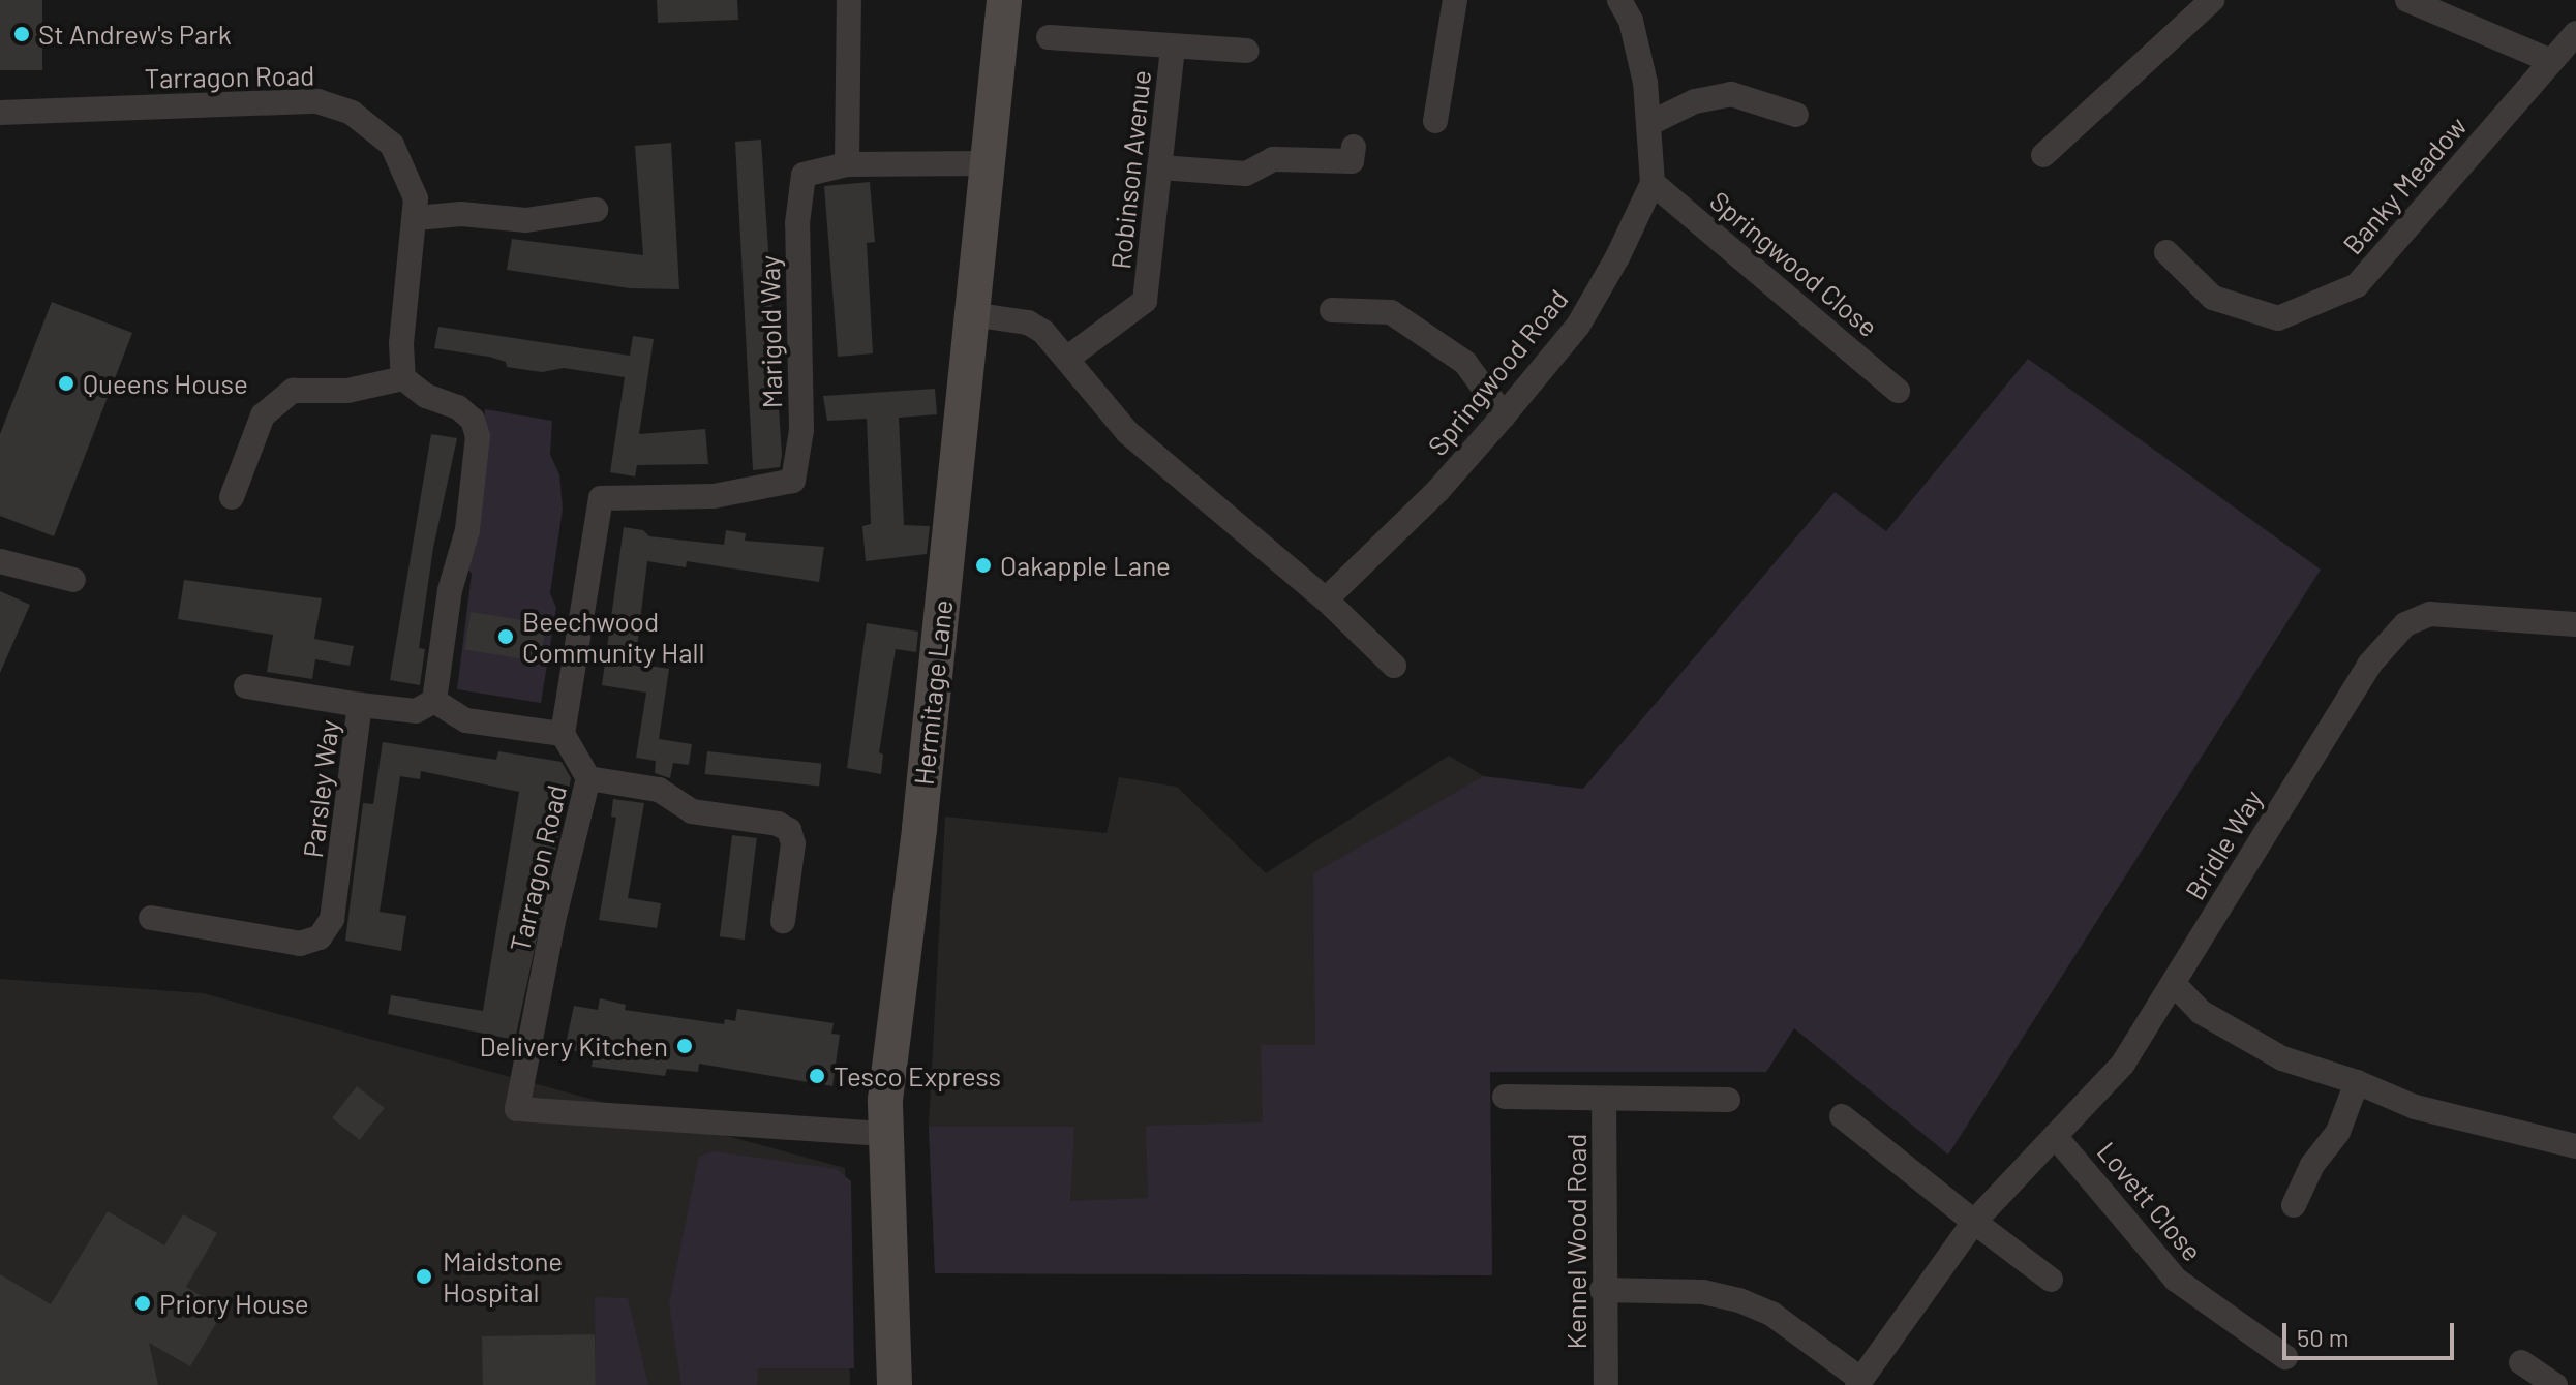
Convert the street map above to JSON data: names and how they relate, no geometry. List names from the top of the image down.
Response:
{
  "streets": {
    "main road": ["Hermitage Lane"],
    "street": [
      "Tarragon Road",
      "Robinson Avenue",
      "Banky Meadow",
      "Springwood Close",
      "Marigold Way",
      "Springwood Road",
      "Parsley Way",
      "Bridle Way",
      "Lovett Close",
      "Kennel Wood Road"
    ]
  },
  "crossings": [
    ["Tarragon Road", "Marigold Way"],
    ["Tarragon Road", "Hermitage Lane"],
    ["Springwood Close", "Springwood Road"],
    ["Marigold Way", "Hermitage Lane"],
    ["Bridle Way", "Lovett Close"]
  ],
  "places": [
    "St Andrew's Park",
    "Queens House",
    "Oakapple Lane",
    "Beechwood Community Hall",
    "Delivery Kitchen",
    "Tesco Express",
    "Maidstone Hospital",
    "Priory House"
  ],
  "scale_bar": "50 m"
}
